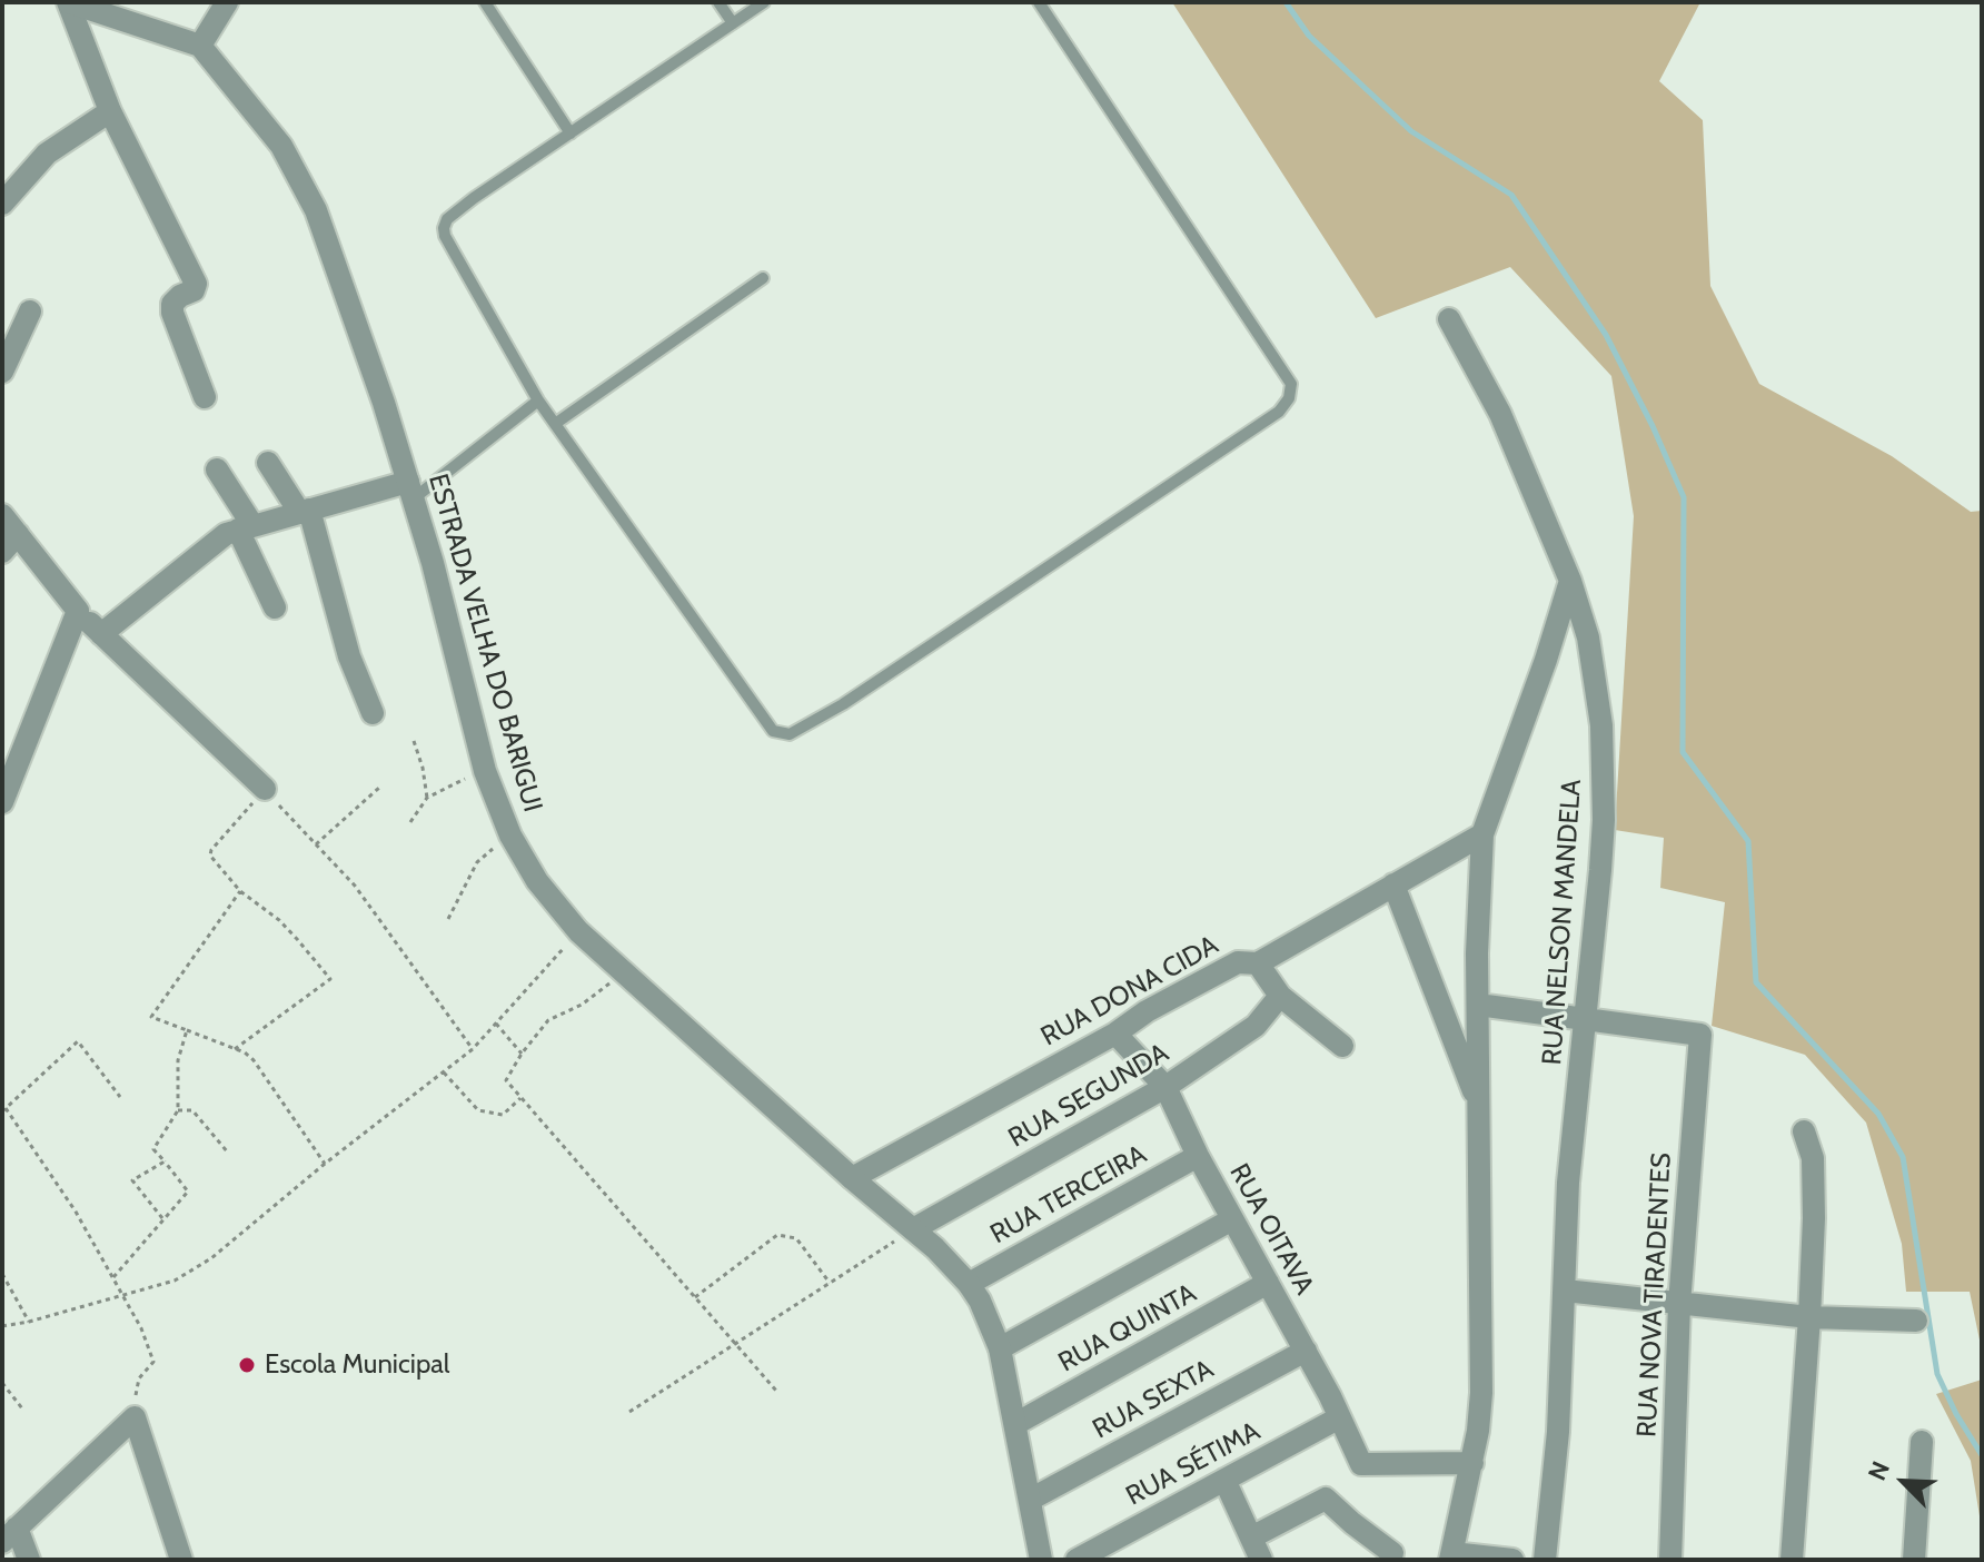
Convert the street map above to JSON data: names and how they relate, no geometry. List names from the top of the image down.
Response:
{
  "streets": {
    "street": [
      "ESTRADA VELHA DO BARIGUI",
      "RUA NELSON MANDELA",
      "RUA DONA CIDA",
      "RUA SEGUNDA",
      "RUA TERCEIRA",
      "RUA OITAVA",
      "RUA NOVA TIRADENTES",
      "RUA QUINTA",
      "RUA SEXTA",
      "RUA SÉTIMA"
    ]
  },
  "crossings": [
    ["ESTRADA VELHA DO BARIGUI", "RUA DONA CIDA"],
    ["ESTRADA VELHA DO BARIGUI", "RUA SEGUNDA"],
    ["ESTRADA VELHA DO BARIGUI", "RUA TERCEIRA"],
    ["ESTRADA VELHA DO BARIGUI", "RUA QUINTA"],
    ["ESTRADA VELHA DO BARIGUI", "RUA SEXTA"],
    ["RUA NELSON MANDELA", "RUA NOVA TIRADENTES"],
    ["RUA DONA CIDA", "RUA OITAVA"],
    ["RUA SEGUNDA", "RUA OITAVA"],
    ["RUA TERCEIRA", "RUA OITAVA"],
    ["RUA OITAVA", "RUA QUINTA"],
    ["RUA OITAVA", "RUA SEXTA"],
    ["RUA OITAVA", "RUA SÉTIMA"]
  ],
  "places": ["Escola Municipal"],
  "north": "top left"
}
